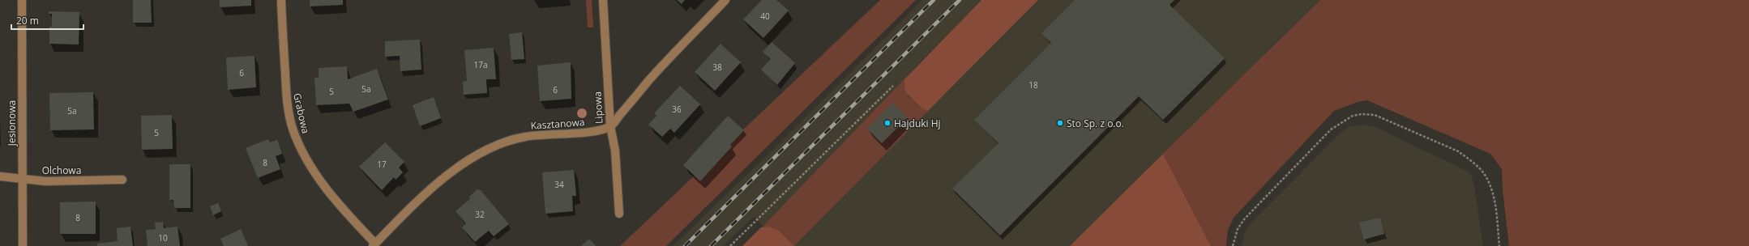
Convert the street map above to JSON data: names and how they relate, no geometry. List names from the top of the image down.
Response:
{
  "streets": {
    "street": [
      "Lipowa",
      "Grabowa",
      "Jesionowa",
      "Kasztanowa",
      "Olchowa"
    ]
  },
  "crossings": [
    ["Lipowa", "Kasztanowa"],
    ["Grabowa", "Kasztanowa"],
    ["Jesionowa", "Olchowa"]
  ],
  "places": ["Hajduki Hj", "Sto Sp. z o.o."],
  "house_numbers": [
    "40",
    "17a",
    "38",
    "6",
    "18",
    "5a",
    "6",
    "5",
    "36",
    "5a",
    "5",
    "8",
    "17",
    "34",
    "32",
    "8",
    "10"
  ],
  "scale_bar": "20 m"
}
